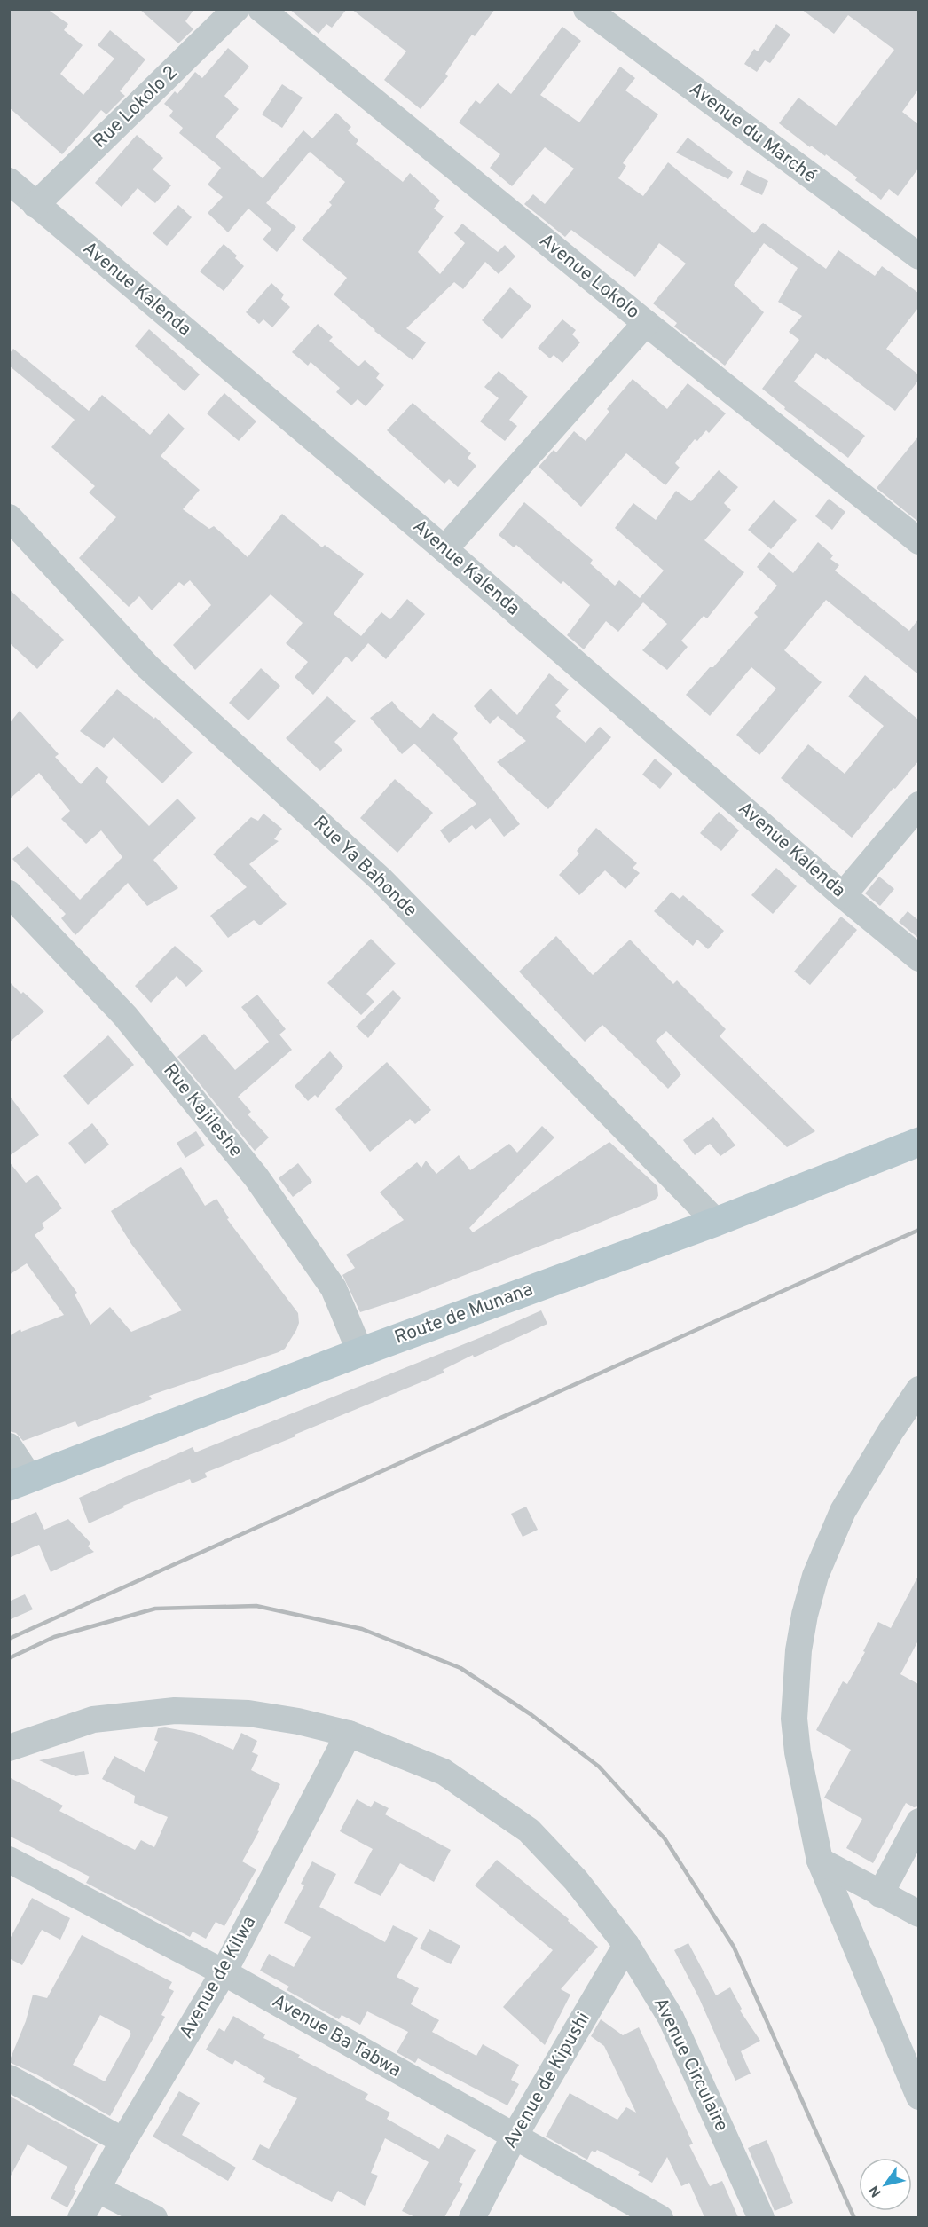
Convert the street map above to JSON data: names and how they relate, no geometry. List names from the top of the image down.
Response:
{
  "streets": {
    "main road": ["Route de Munana"],
    "street": [
      "Rue Lokolo 2",
      "Avenue du Marché",
      "Avenue Lokolo",
      "Avenue Kalenda",
      "Rue Ya Bahonde",
      "Rue Kajileshe",
      "Avenue de Kilwa",
      "Avenue Ba Tabwa",
      "Avenue Circulaire",
      "Avenue de Kipushi"
    ]
  },
  "crossings": [
    ["Rue Lokolo 2", "Avenue Kalenda"],
    ["Rue Ya Bahonde", "Route de Munana"],
    ["Rue Kajileshe", "Route de Munana"],
    ["Avenue de Kilwa", "Avenue Ba Tabwa"],
    ["Avenue de Kilwa", "Avenue Circulaire"],
    ["Avenue Ba Tabwa", "Avenue de Kipushi"],
    ["Avenue Circulaire", "Avenue de Kipushi"]
  ],
  "north": "bottom left"
}
